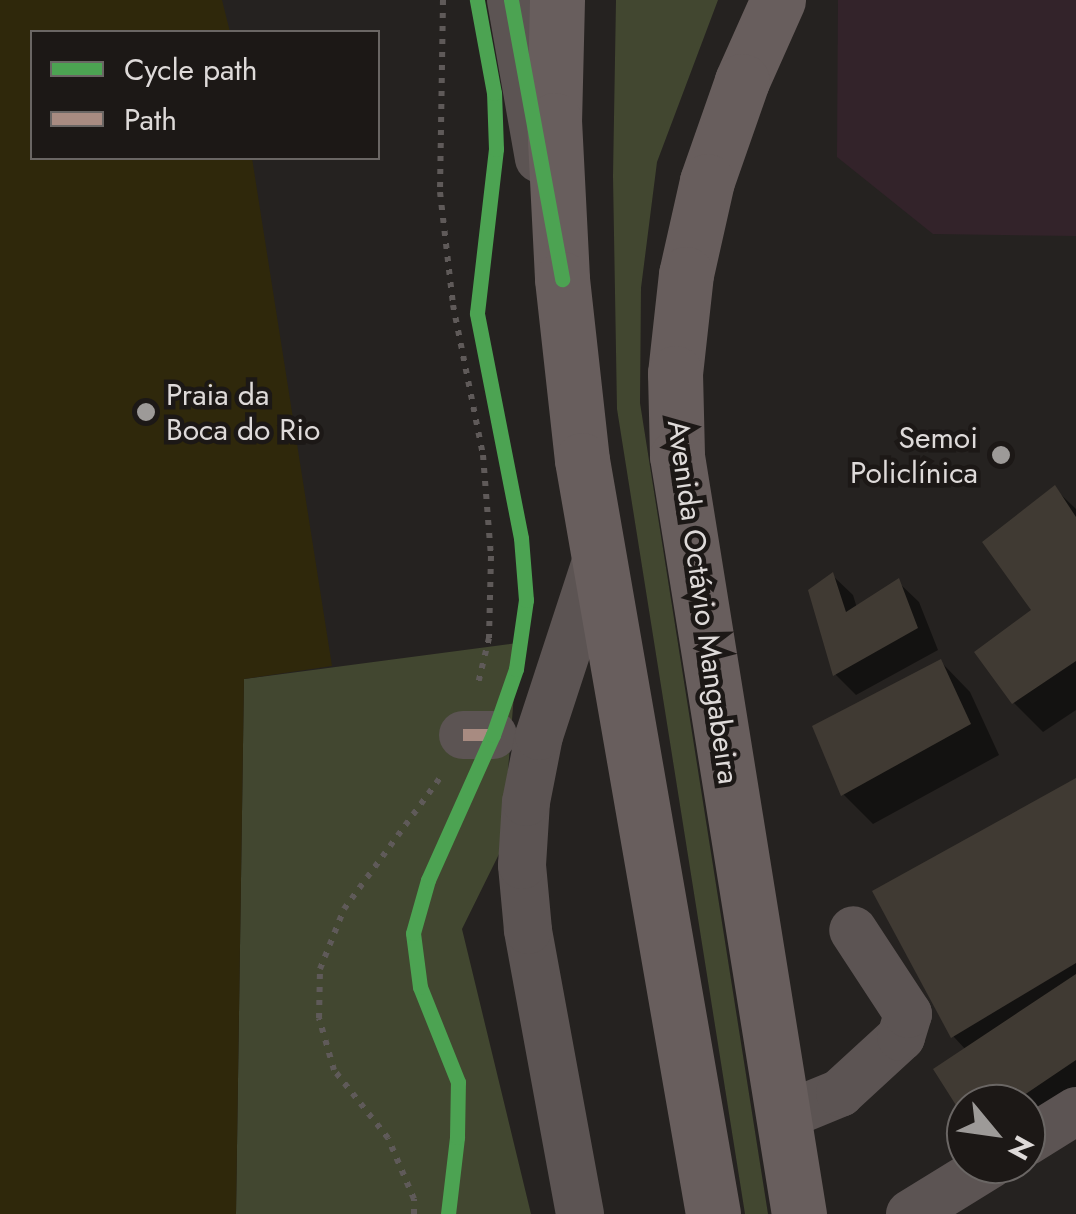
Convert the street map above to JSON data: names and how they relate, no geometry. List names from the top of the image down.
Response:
{
  "streets": {
    "main road": ["Avenida Octávio Mangabeira"]
  },
  "places": ["Praia da Boca do Rio", "Semoi Policlínica"],
  "legend": ["Cycle path", "Path"],
  "north": "bottom right"
}
